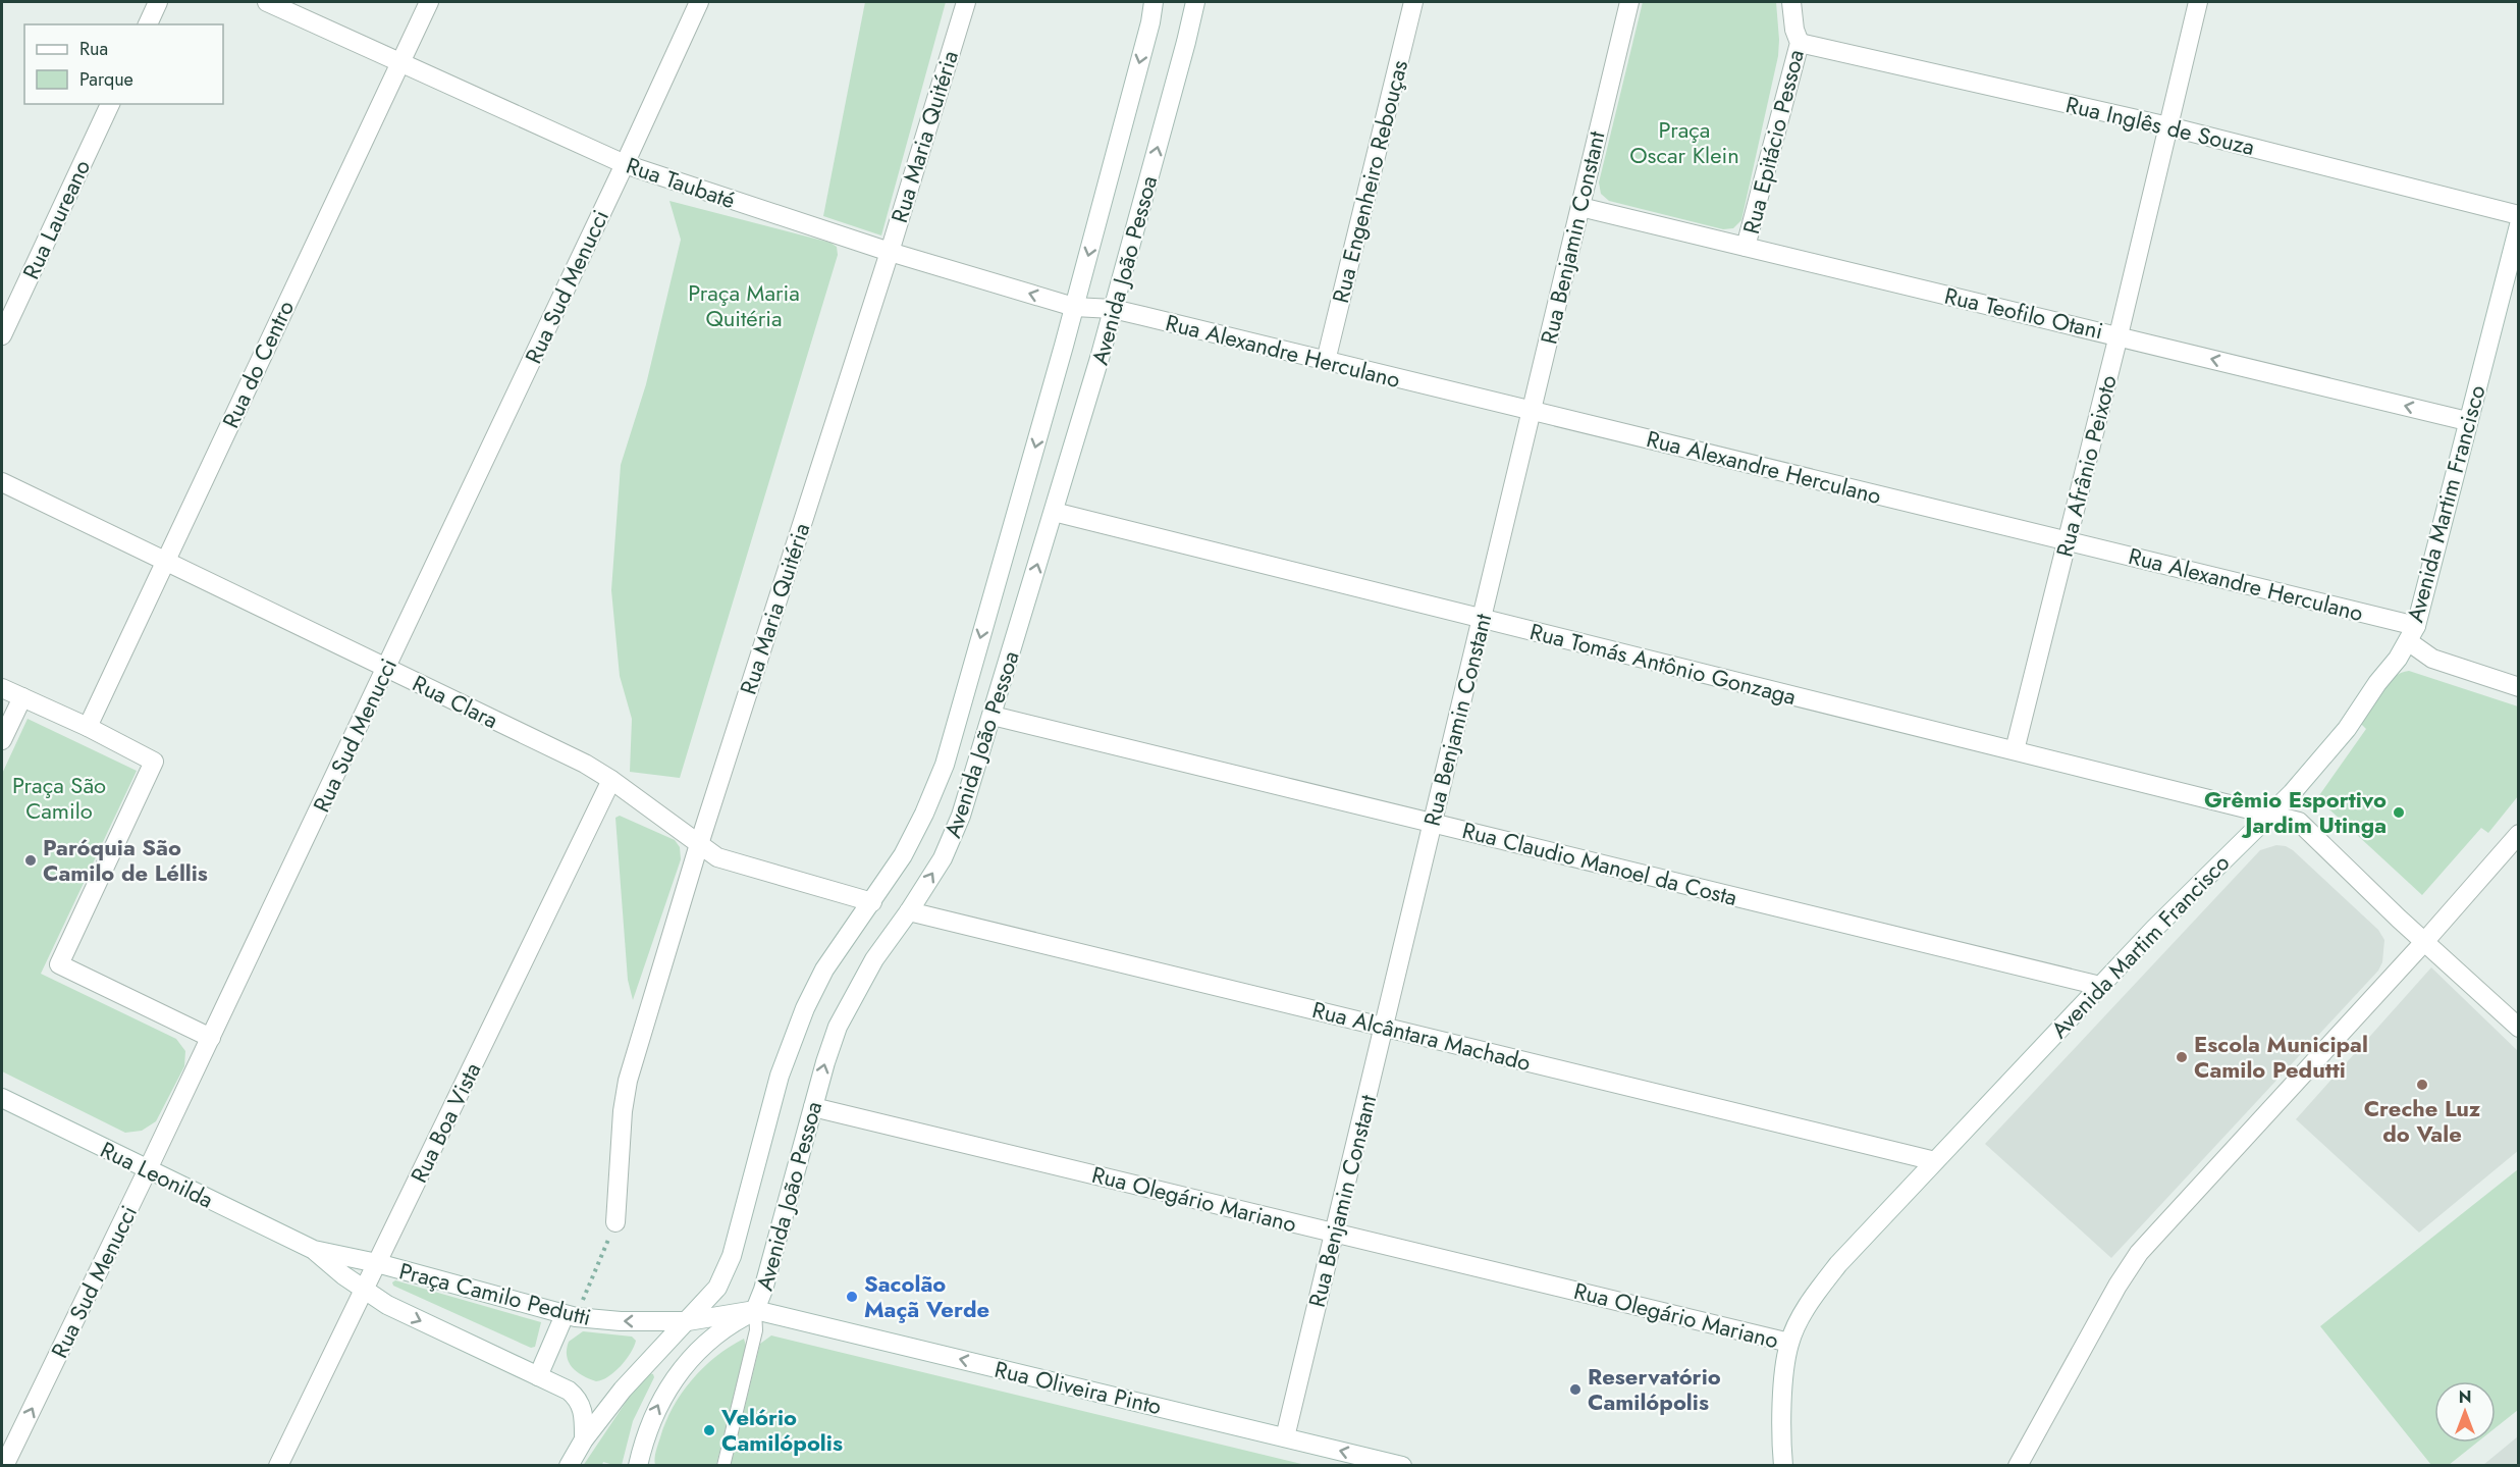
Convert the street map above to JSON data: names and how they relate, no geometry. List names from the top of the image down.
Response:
{
  "streets": {
    "street": [
      "Rua Inglês de Souza",
      "Rua Maria Quitéria",
      "Rua Epitácio Pessoa",
      "Rua Engenheiro Rebouças",
      "Rua Taubaté",
      "Rua Laureano",
      "Rua Benjamin Constant",
      "Avenida João Pessoa",
      "Rua Sud Menucci",
      "Rua Teofilo Otani",
      "Rua Alexandre Herculano",
      "Rua do Centro",
      "Rua Afrânio Peixoto",
      "Avenida Martim Francisco",
      "Rua Tomás Antônio Gonzaga",
      "Rua Clara",
      "Rua Claudio Manoel da Costa",
      "Rua Alcântara Machado",
      "Rua Boa Vista",
      "Rua Leonilda",
      "Rua Olegário Mariano",
      "Praça Camilo Pedutti",
      "Rua Oliveira Pinto"
    ]
  },
  "crossings": [
    ["Rua Inglês de Souza", "Rua Epitácio Pessoa"],
    ["Rua Inglês de Souza", "Rua Afrânio Peixoto"],
    ["Rua Maria Quitéria", "Rua Taubaté"],
    ["Rua Maria Quitéria", "Rua Clara"],
    ["Rua Epitácio Pessoa", "Rua Teofilo Otani"],
    ["Rua Engenheiro Rebouças", "Rua Alexandre Herculano"],
    ["Rua Taubaté", "Avenida João Pessoa"],
    ["Rua Taubaté", "Rua Sud Menucci"],
    ["Rua Taubaté", "Rua Alexandre Herculano"],
    ["Rua Taubaté", "Rua do Centro"],
    ["Rua Benjamin Constant", "Rua Teofilo Otani"],
    ["Rua Benjamin Constant", "Rua Alexandre Herculano"],
    ["Rua Benjamin Constant", "Rua Tomás Antônio Gonzaga"],
    ["Rua Benjamin Constant", "Rua Claudio Manoel da Costa"],
    ["Rua Benjamin Constant", "Rua Alcântara Machado"],
    ["Rua Benjamin Constant", "Rua Olegário Mariano"],
    ["Rua Benjamin Constant", "Rua Oliveira Pinto"],
    ["Avenida João Pessoa", "Rua Alexandre Herculano"],
    ["Avenida João Pessoa", "Rua Tomás Antônio Gonzaga"],
    ["Avenida João Pessoa", "Rua Clara"],
    ["Avenida João Pessoa", "Rua Claudio Manoel da Costa"],
    ["Avenida João Pessoa", "Rua Alcântara Machado"],
    ["Avenida João Pessoa", "Rua Olegário Mariano"],
    ["Avenida João Pessoa", "Praça Camilo Pedutti"],
    ["Avenida João Pessoa", "Rua Oliveira Pinto"],
    ["Rua Sud Menucci", "Rua Clara"],
    ["Rua Sud Menucci", "Rua Leonilda"],
    ["Rua Teofilo Otani", "Rua Afrânio Peixoto"],
    ["Rua Teofilo Otani", "Avenida Martim Francisco"],
    ["Rua Alexandre Herculano", "Rua Afrânio Peixoto"],
    ["Rua Alexandre Herculano", "Avenida Martim Francisco"],
    ["Rua do Centro", "Rua Clara"],
    ["Rua Afrânio Peixoto", "Rua Tomás Antônio Gonzaga"],
    ["Avenida Martim Francisco", "Rua Tomás Antônio Gonzaga"],
    ["Avenida Martim Francisco", "Rua Claudio Manoel da Costa"],
    ["Avenida Martim Francisco", "Rua Alcântara Machado"],
    ["Avenida Martim Francisco", "Rua Olegário Mariano"],
    ["Rua Clara", "Rua Boa Vista"],
    ["Rua Boa Vista", "Rua Leonilda"],
    ["Rua Boa Vista", "Praça Camilo Pedutti"],
    ["Rua Leonilda", "Praça Camilo Pedutti"]
  ],
  "one_way": ["Rua Teofilo Otani", "Rua Oliveira Pinto"],
  "parks": ["Praça Oscar Klein", "Praça Maria Quitéria", "Praça São Camilo"],
  "places": [
    "Grêmio Esportivo Jardim Utinga",
    "Paróquia São Camilo de Léllis",
    "Escola Municipal Camilo Pedutti",
    "Creche Luz do Vale",
    "Sacolão Maçã Verde",
    "Reservatório Camilópolis",
    "Velório Camilópolis"
  ],
  "legend": ["Rua", "Parque"],
  "north": "top"
}
